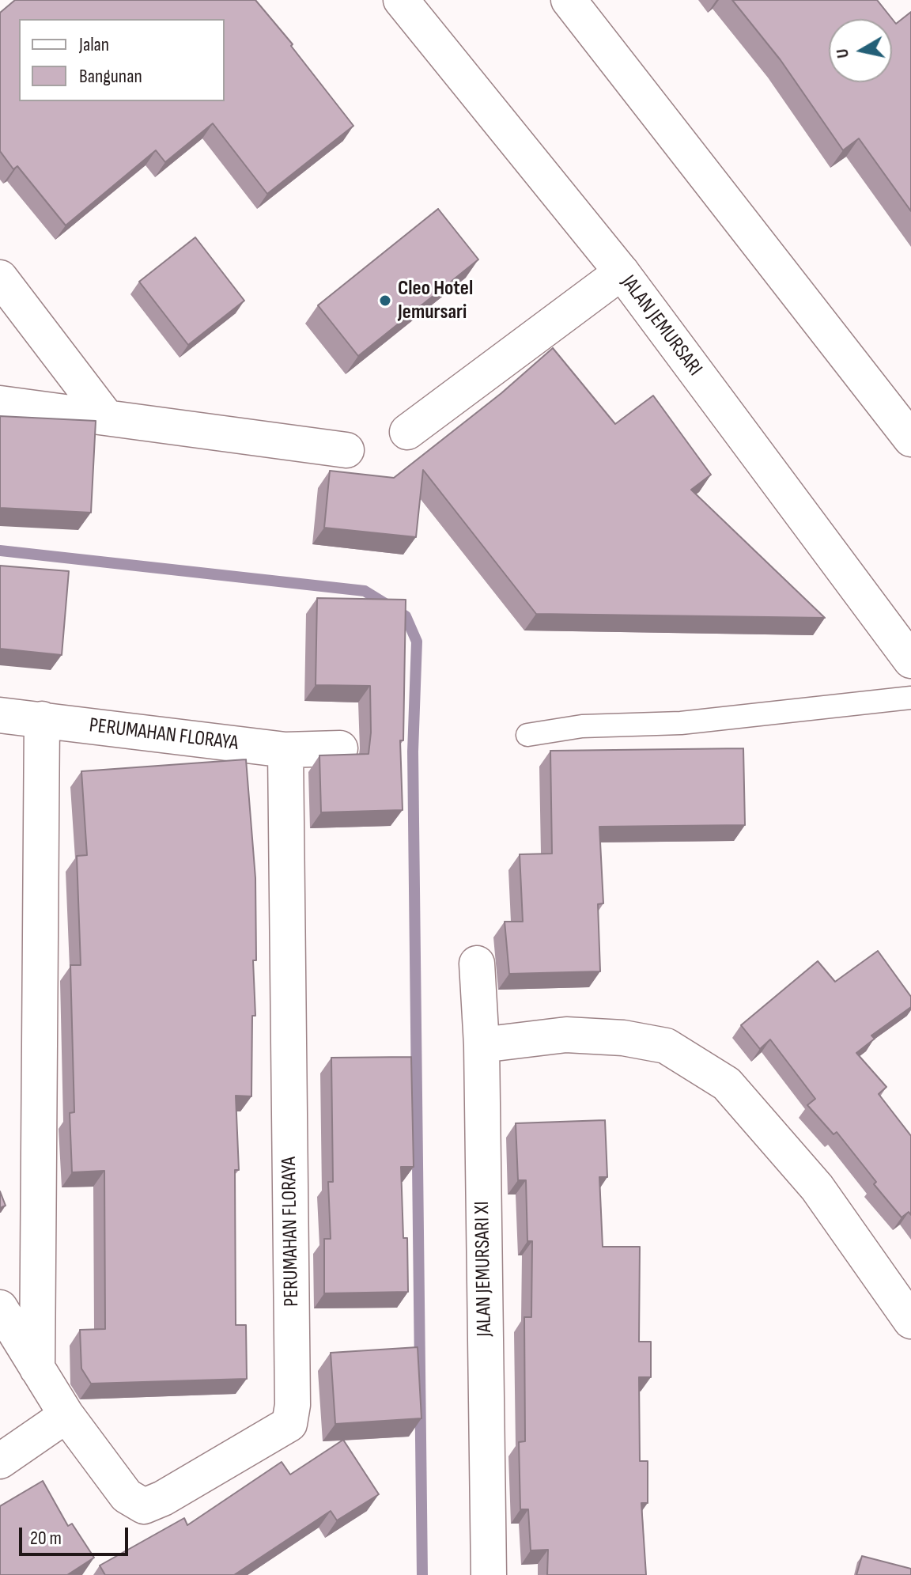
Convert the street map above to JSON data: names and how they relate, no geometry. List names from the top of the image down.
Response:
{
  "streets": {
    "street": ["JALAN JEMURSARI", "PERUMAHAN FLORAYA", "JALAN JEMURSARI XI"]
  },
  "places": ["Cleo Hotel Jemursari"],
  "legend": ["Jalan", "Bangunan"],
  "scale_bar": "20 m",
  "north": "left"
}
